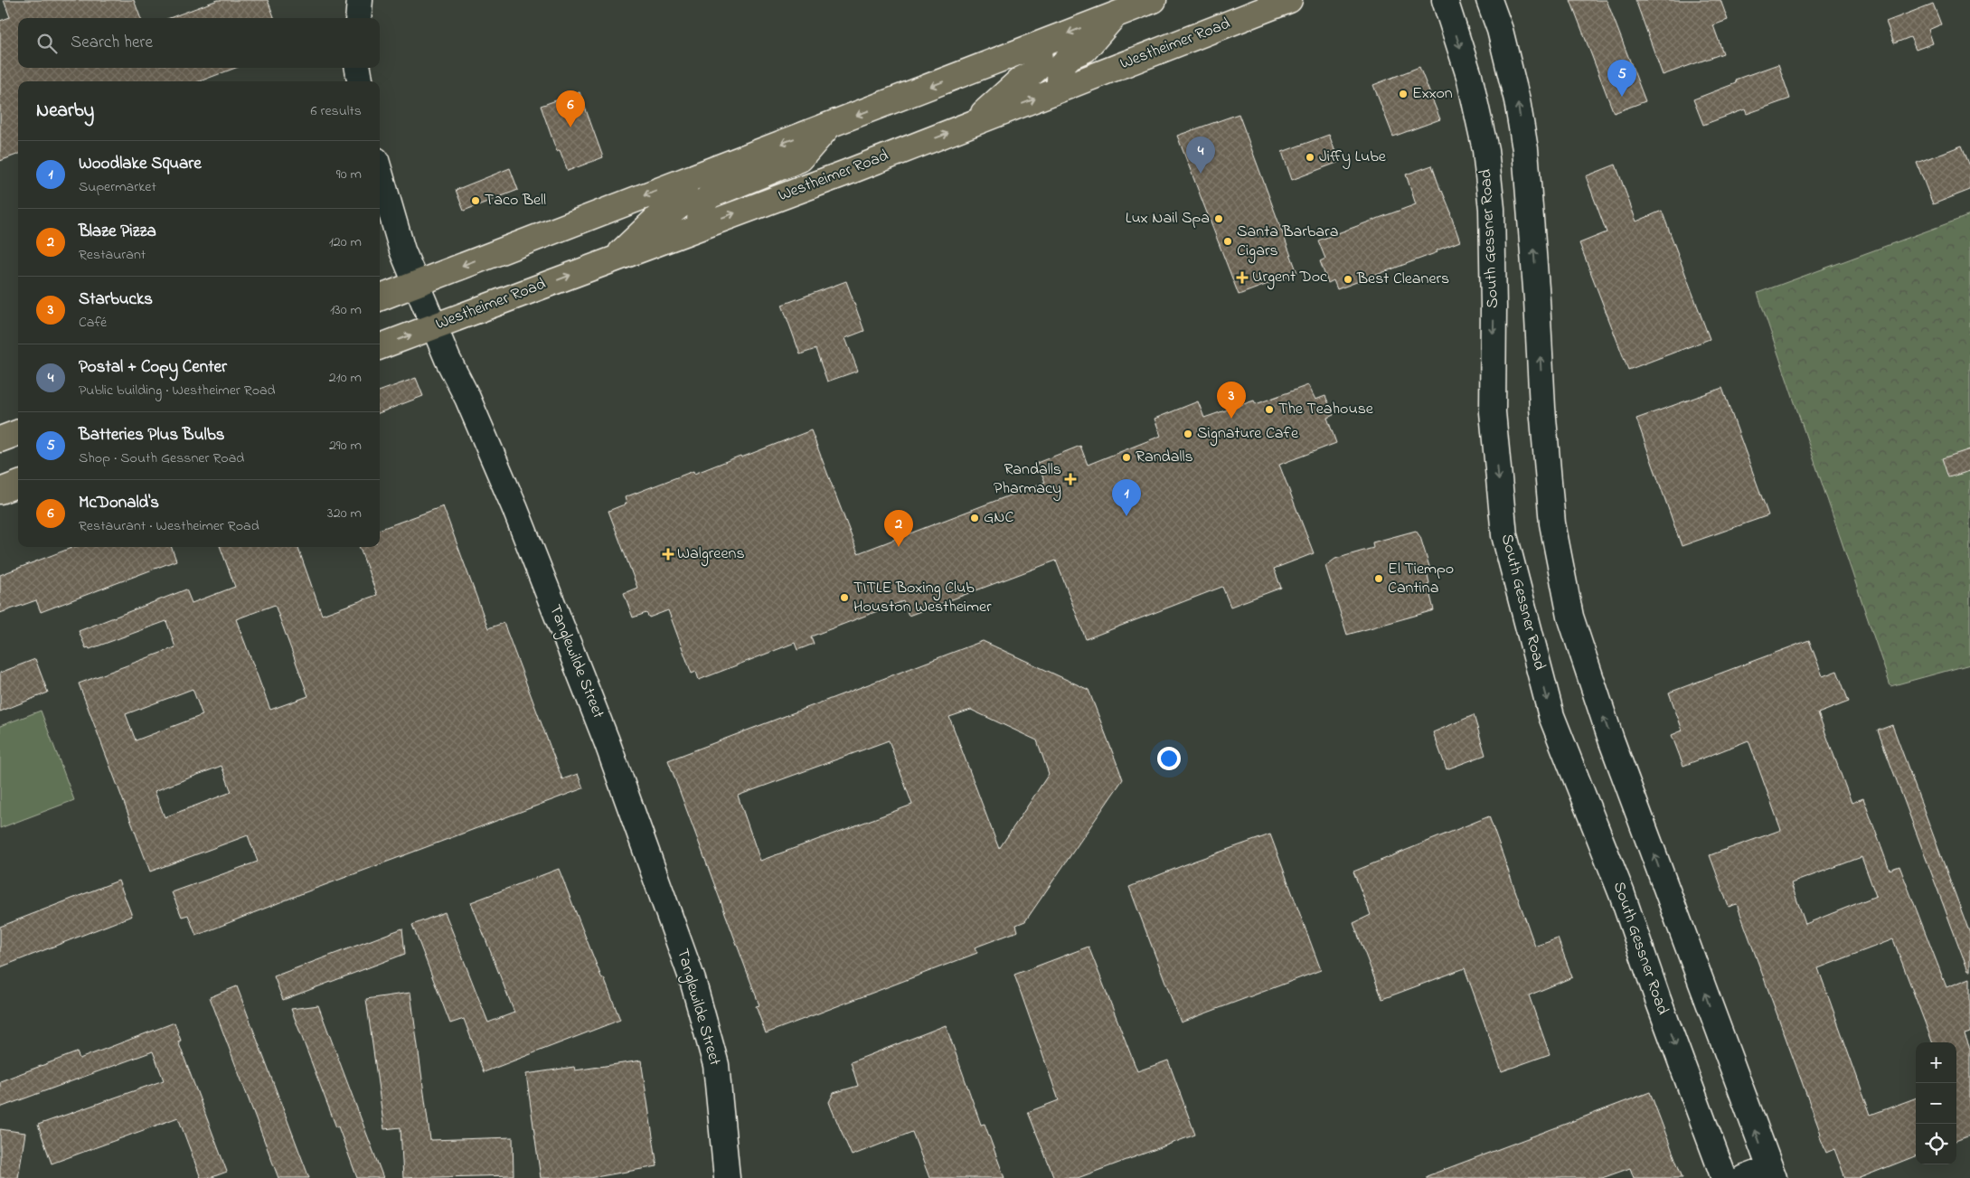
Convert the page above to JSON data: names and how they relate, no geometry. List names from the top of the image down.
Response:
{
  "streets": {
    "main road": ["Westheimer Road", "South Gessner Road", "Tanglewilde Street"]
  },
  "crossings": [
    ["Westheimer Road", "Tanglewilde Street"]
  ],
  "places": {
    "other": [
      "Exxon",
      "Jiffy Lube",
      "Taco Bell",
      "Lux Nail Spa",
      "Santa Barbara Cigars",
      "Best Cleaners",
      "The Teahouse",
      "Signature Cafe",
      "Randalls",
      "GNC",
      "El Tiempo Cantina",
      "TITLE Boxing Club Houston Westheimer"
    ],
    "health": ["Urgent Doc", "Randalls Pharmacy", "Walgreens"]
  },
  "page": {
    "search": "Search here",
    "pins": [
      "5",
      "6",
      "4",
      "3",
      "1",
      "2"
    ],
    "heading": ["Nearby", "6 results"],
    "list": [
      {
        "mark": "1",
        "name": "Woodlake Square",
        "note": "Supermarket",
        "value": "90 m"
      },
      {
        "mark": "2",
        "name": "Blaze Pizza",
        "note": "Restaurant",
        "value": "120 m"
      },
      {
        "mark": "3",
        "name": "Starbucks",
        "note": "Café",
        "value": "130 m"
      },
      {
        "mark": "4",
        "name": "Postal + Copy Center",
        "note": "Public building · Westheimer Road",
        "value": "210 m"
      },
      {
        "mark": "5",
        "name": "Batteries Plus Bulbs",
        "note": "Shop · South Gessner Road",
        "value": "290 m"
      },
      {
        "mark": "6",
        "name": "McDonald's",
        "note": "Restaurant · Westheimer Road",
        "value": "320 m"
      }
    ],
    "map_buttons": ["+", "−"]
  }
}
